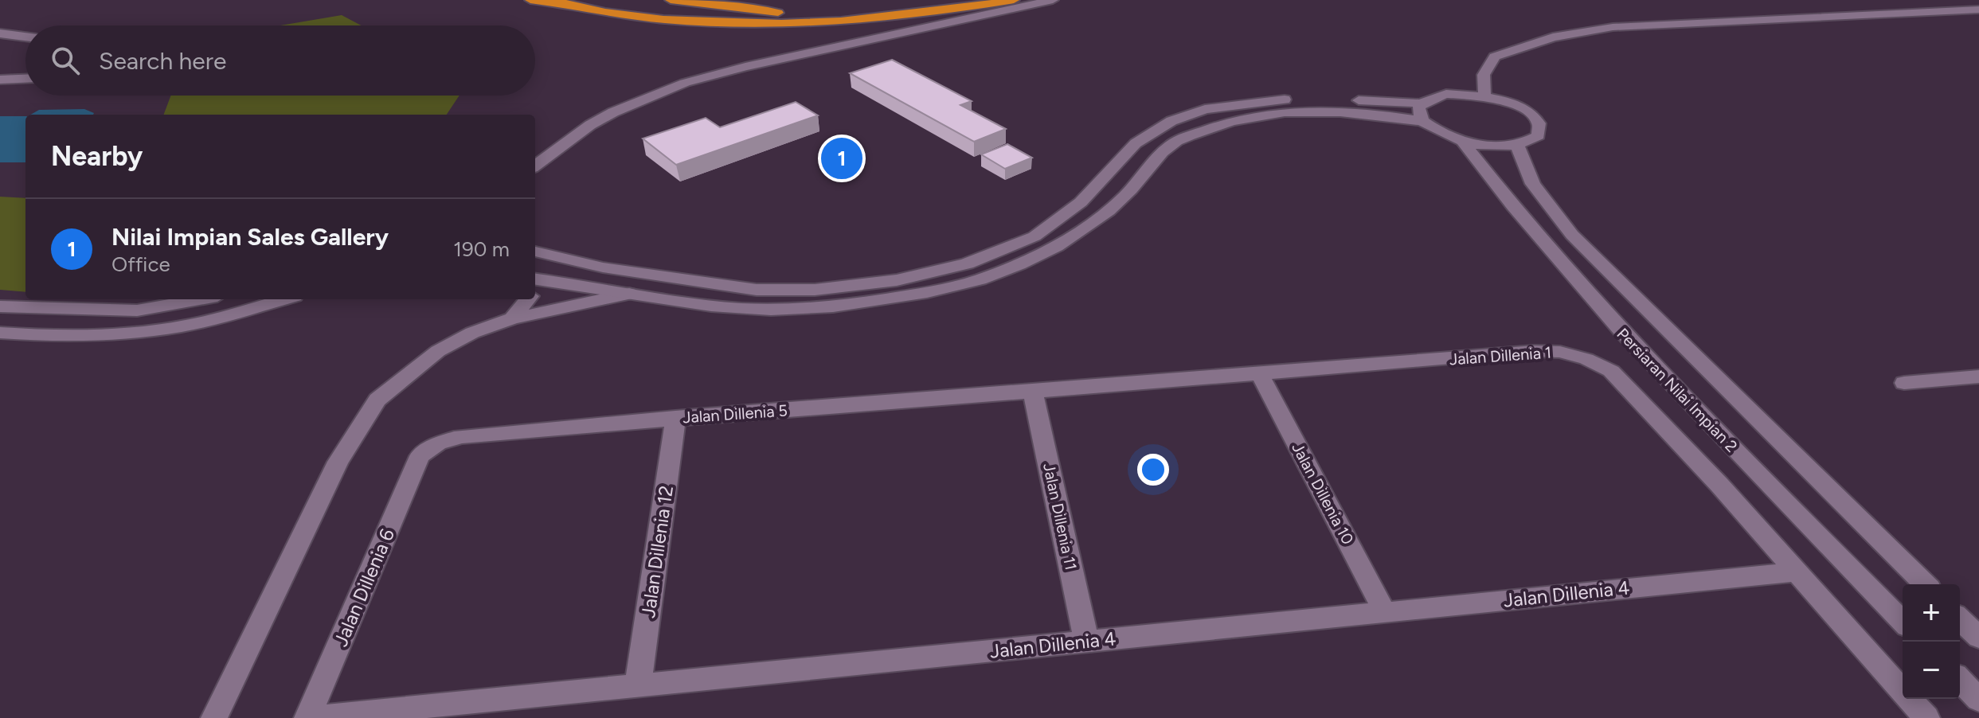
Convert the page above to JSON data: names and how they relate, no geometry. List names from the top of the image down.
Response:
{
  "streets": {
    "street": [
      "Jalan Dillenia 1",
      "Persiaran Nilai Impian 2",
      "Jalan Dillenia 5",
      "Jalan Dillenia 10",
      "Jalan Dillenia 11",
      "Jalan Dillenia 12",
      "Jalan Dillenia 6",
      "Jalan Dillenia 4"
    ]
  },
  "crossings": [
    ["Jalan Dillenia 1", "Jalan Dillenia 5"],
    ["Jalan Dillenia 1", "Jalan Dillenia 10"],
    ["Jalan Dillenia 1", "Jalan Dillenia 11"],
    ["Jalan Dillenia 1", "Jalan Dillenia 4"],
    ["Jalan Dillenia 5", "Jalan Dillenia 11"],
    ["Jalan Dillenia 5", "Jalan Dillenia 12"],
    ["Jalan Dillenia 5", "Jalan Dillenia 6"],
    ["Jalan Dillenia 10", "Jalan Dillenia 4"],
    ["Jalan Dillenia 11", "Jalan Dillenia 4"],
    ["Jalan Dillenia 12", "Jalan Dillenia 4"],
    ["Jalan Dillenia 6", "Jalan Dillenia 4"]
  ],
  "page": {
    "search": "Search here",
    "heading": "Nearby",
    "pins": "1",
    "list": [
      {
        "mark": "1",
        "name": "Nilai Impian Sales Gallery",
        "note": "Office",
        "value": "190 m"
      }
    ],
    "map_buttons": ["+", "−"]
  }
}
